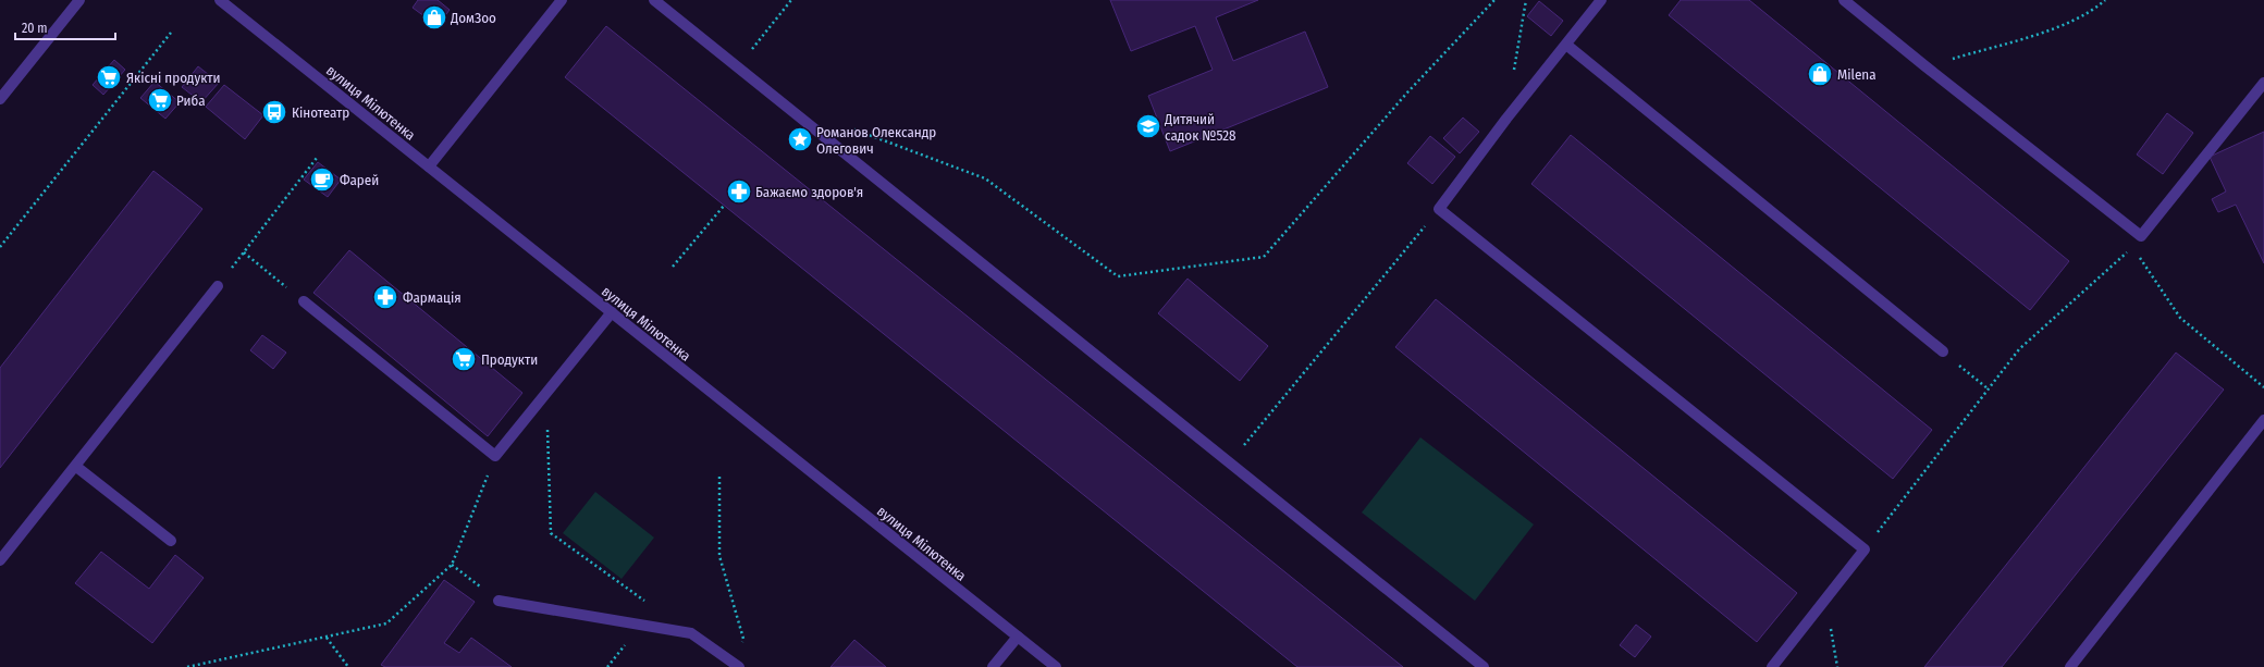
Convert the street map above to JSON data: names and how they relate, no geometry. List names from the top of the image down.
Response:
{
  "streets": {
    "street": ["вулиця Мілютенка"]
  },
  "places": {
    "shop": ["ДомЗоо", "Milena"],
    "supermarket": ["Якісні продукти", "Риба", "Продукти"],
    "bus stop": ["Кінотеатр"],
    "school or university": ["Дитячий садок №528"],
    "place": ["Романов Олександр Олегович"],
    "cafe": ["Фарей"],
    "pharmacy": ["Бажаємо здоров'я", "Фармація"]
  },
  "scale_bar": "20 m"
}
